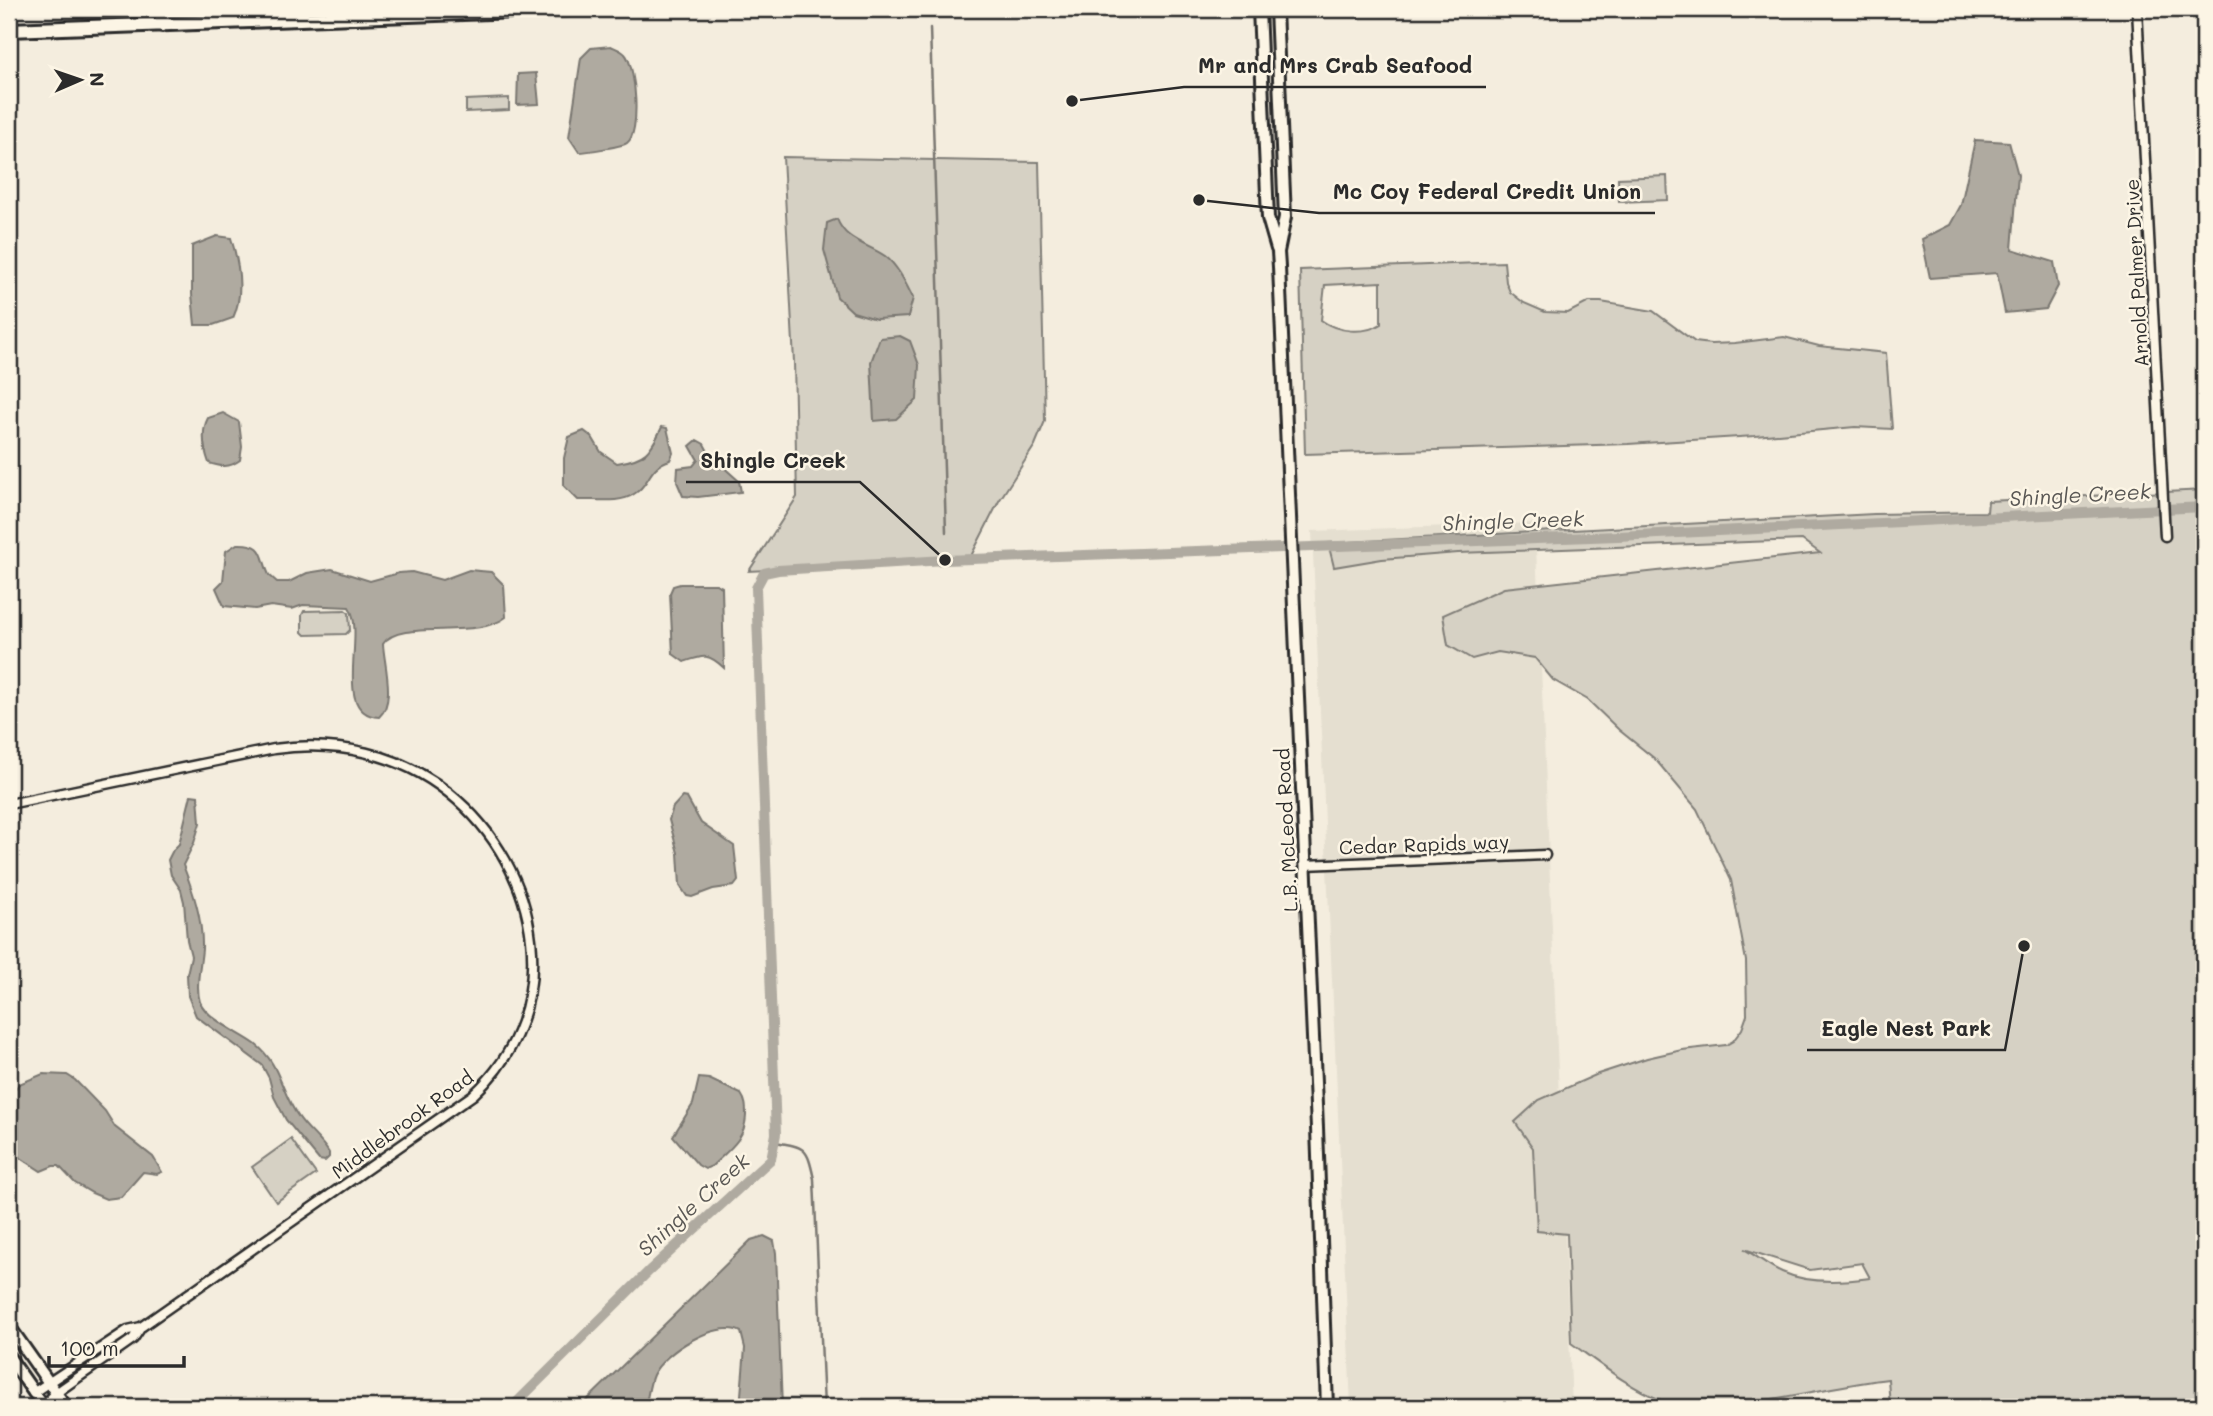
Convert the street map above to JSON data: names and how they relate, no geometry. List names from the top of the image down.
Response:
{
  "streets": {
    "street": [
      "Arnold Palmer Drive",
      "L.B. McLeod Road",
      "Cedar Rapids way",
      "Middlebrook Road"
    ]
  },
  "crossings": [
    ["L.B. McLeod Road", "Cedar Rapids way"]
  ],
  "water": ["Shingle Creek"],
  "places": [
    "Mr and Mrs Crab Seafood",
    "Mc Coy Federal Credit Union",
    "Shingle Creek",
    "Eagle Nest Park"
  ],
  "scale_bar": "100 m",
  "north": "right"
}
